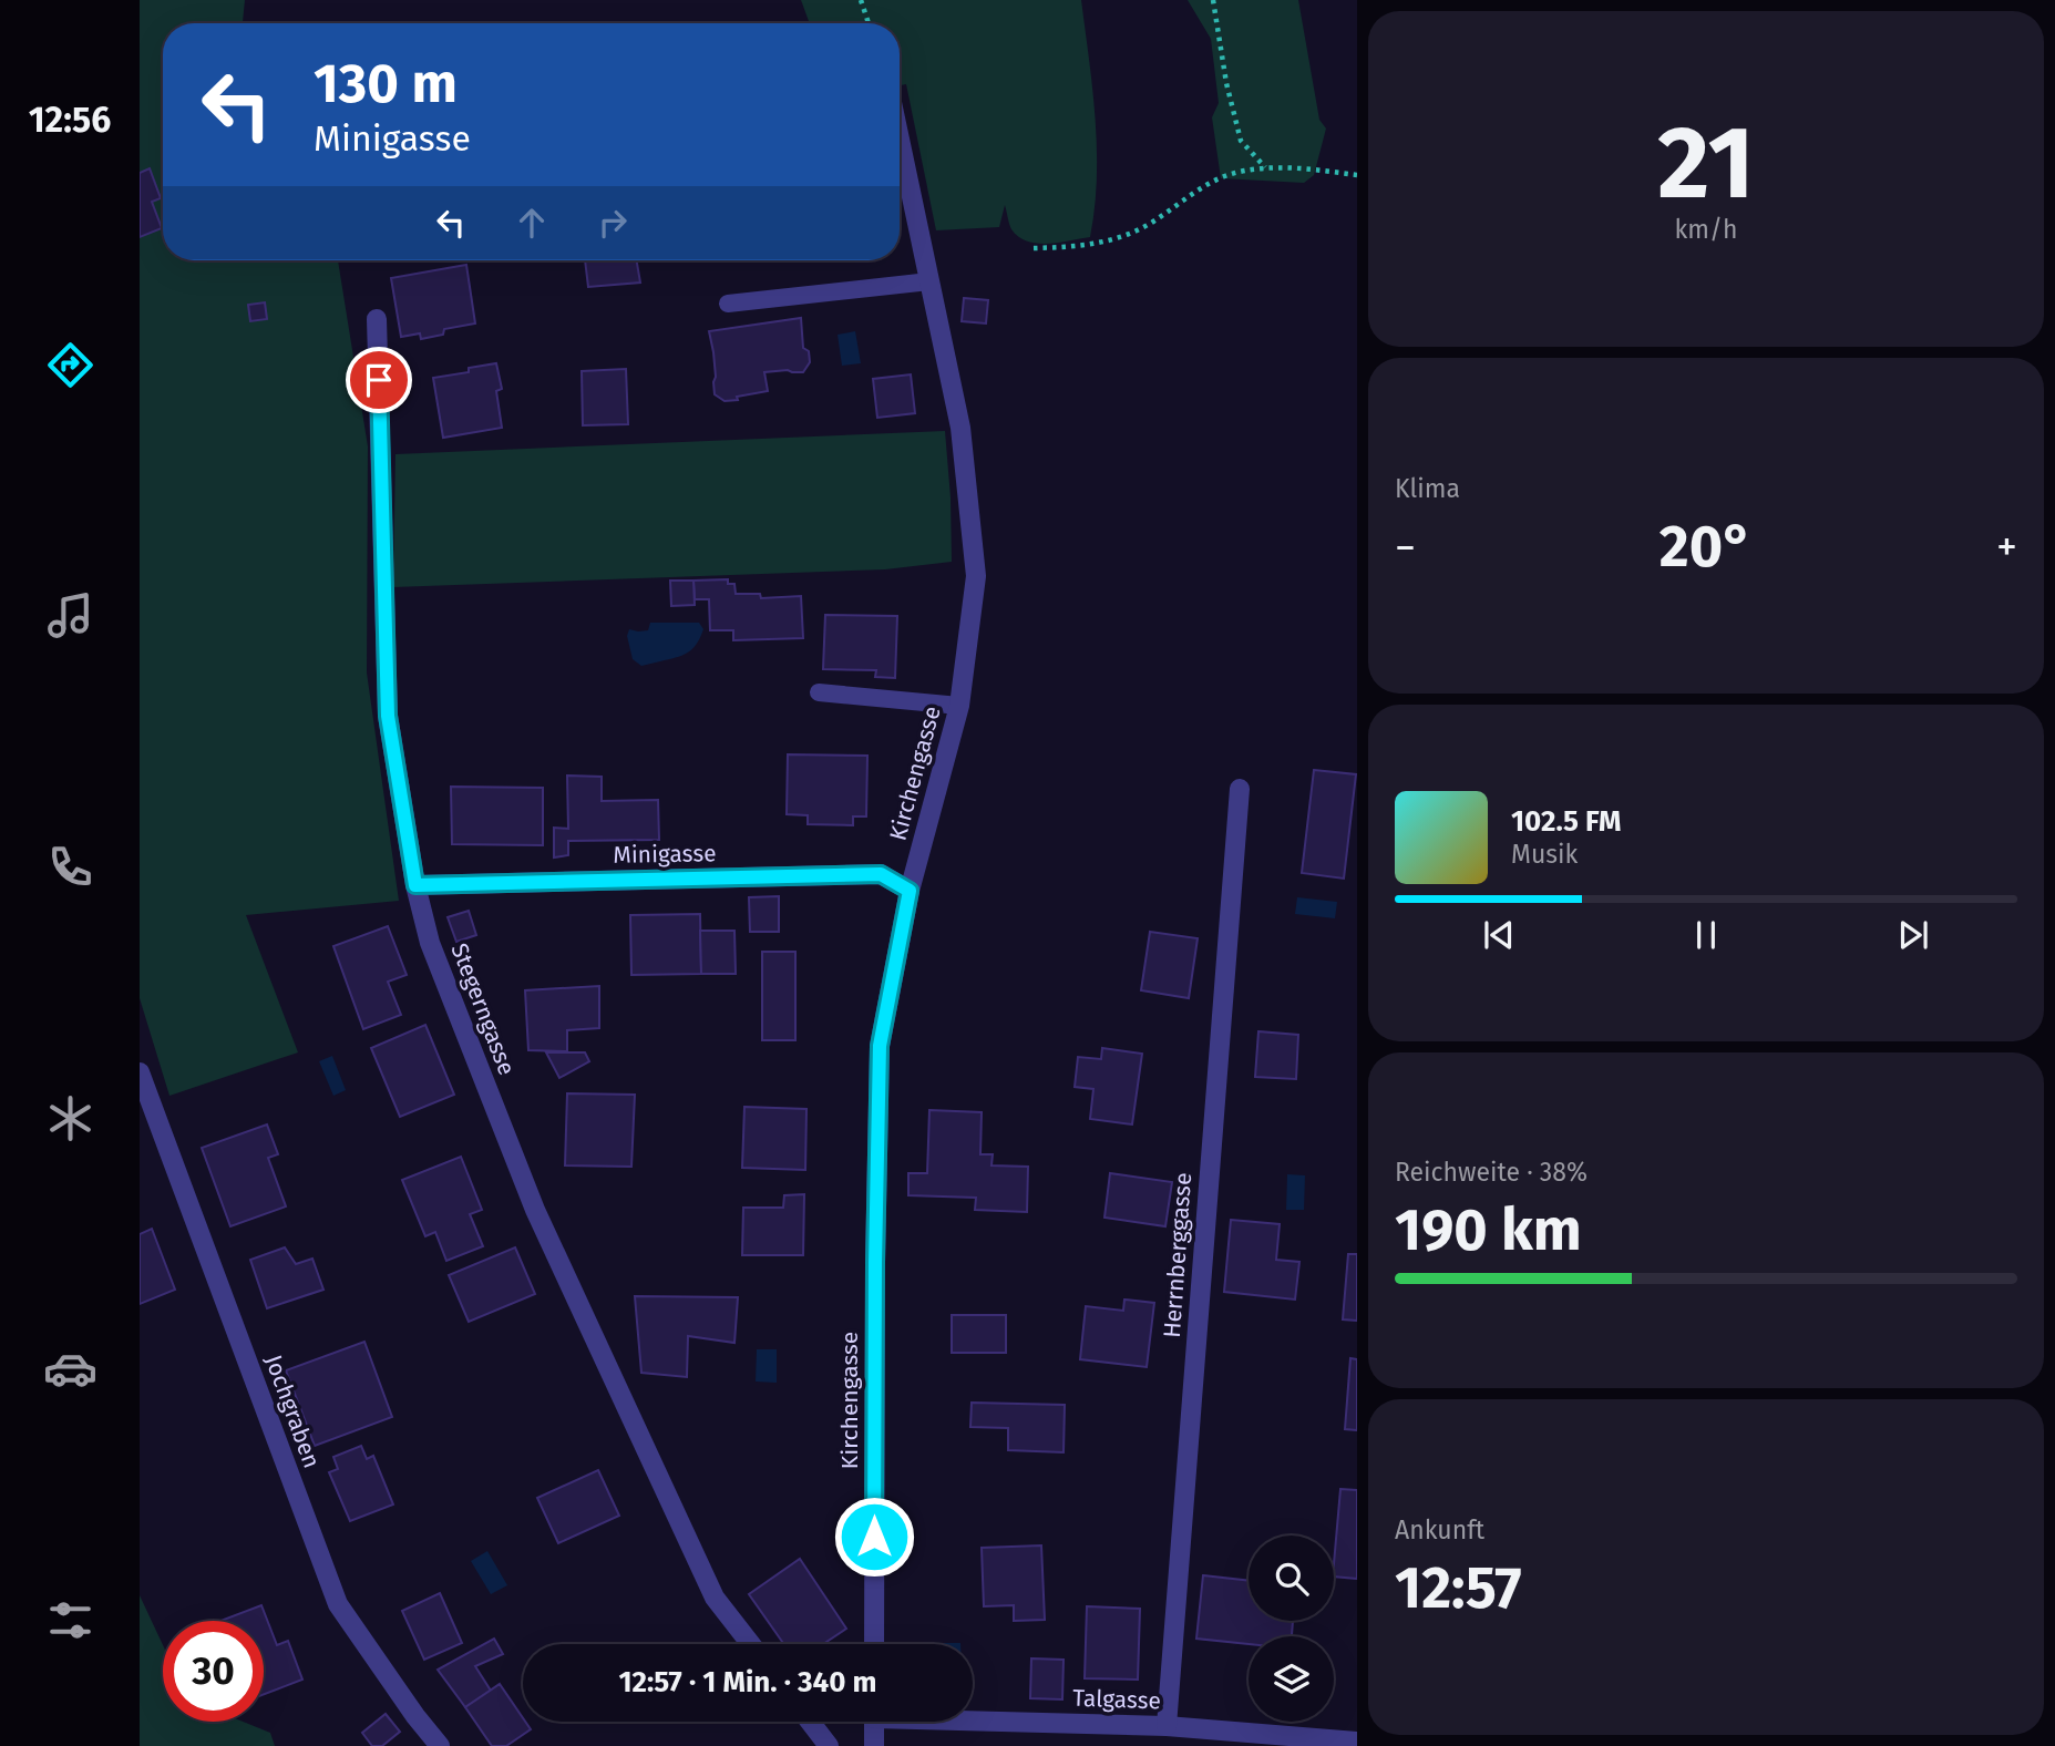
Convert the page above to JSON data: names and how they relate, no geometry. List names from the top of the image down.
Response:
{
  "streets": {
    "street": [
      "Kirchengasse",
      "Minigasse",
      "Stegerngasse",
      "Herrnberggasse",
      "Jochgraben",
      "Talgasse"
    ]
  },
  "crossings": [
    ["Kirchengasse", "Minigasse"],
    ["Minigasse", "Stegerngasse"],
    ["Herrnberggasse", "Talgasse"]
  ],
  "page": {
    "tabs": "12:56",
    "tile": [
      ["21", "km/h"],
      "Klima",
      ["Reichweite · 38%", "190 km"],
      ["Ankunft", "12:57"]
    ],
    "turn": ["130 m", "Minigasse"],
    "heat": ["−", "20°", "+"],
    "song": ["102.5 FM", "Musik"],
    "limit": "30",
    "trip": "12:57 · 1 Min. · 340 m"
  }
}
